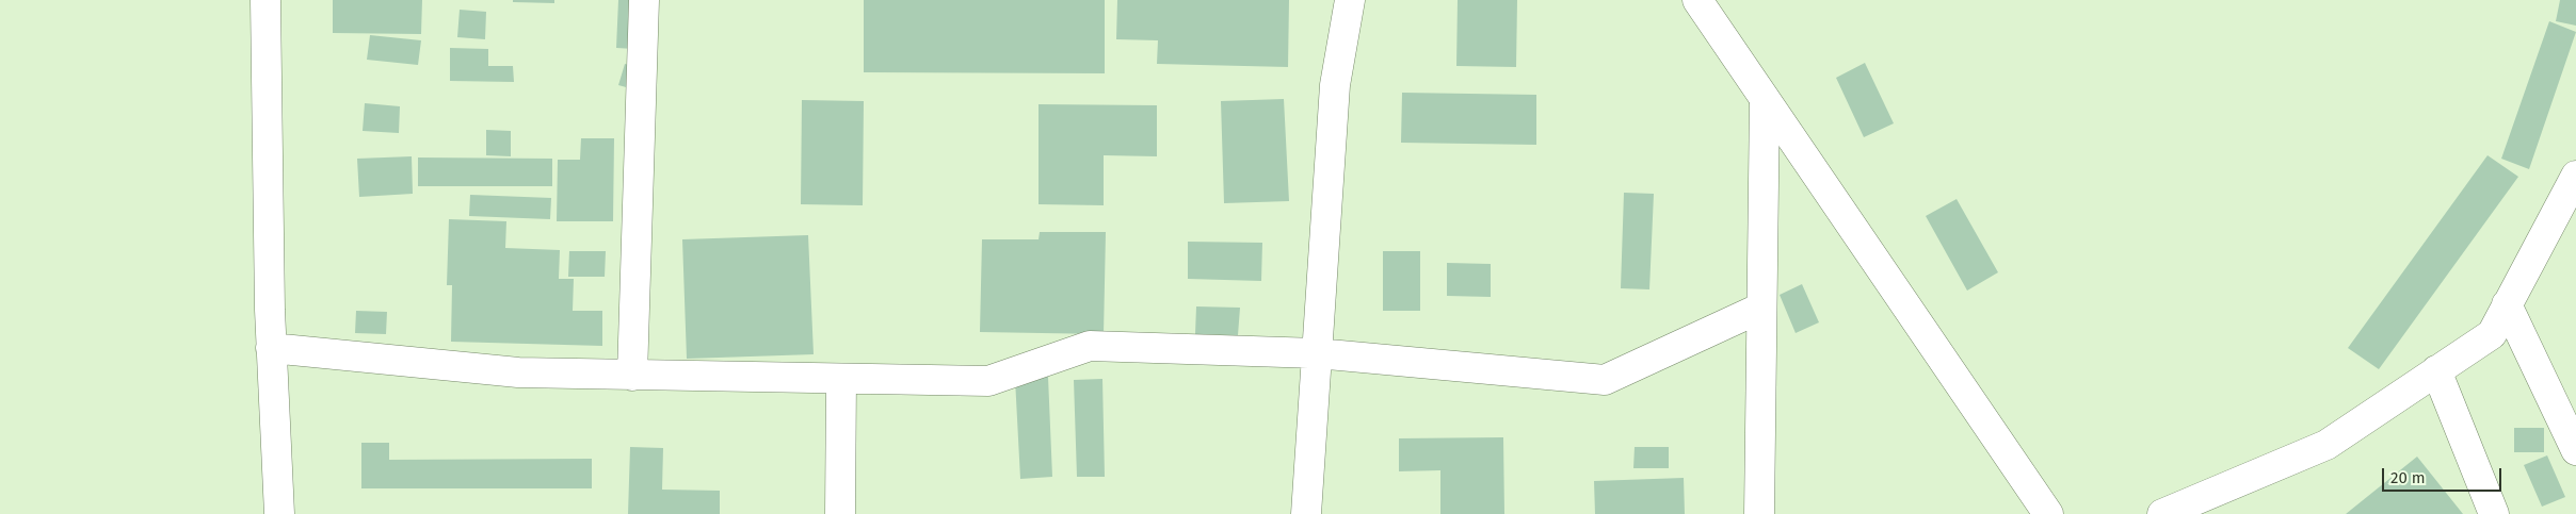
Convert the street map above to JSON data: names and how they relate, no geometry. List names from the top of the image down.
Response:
{
  "scale_bar": "20 m"
}
